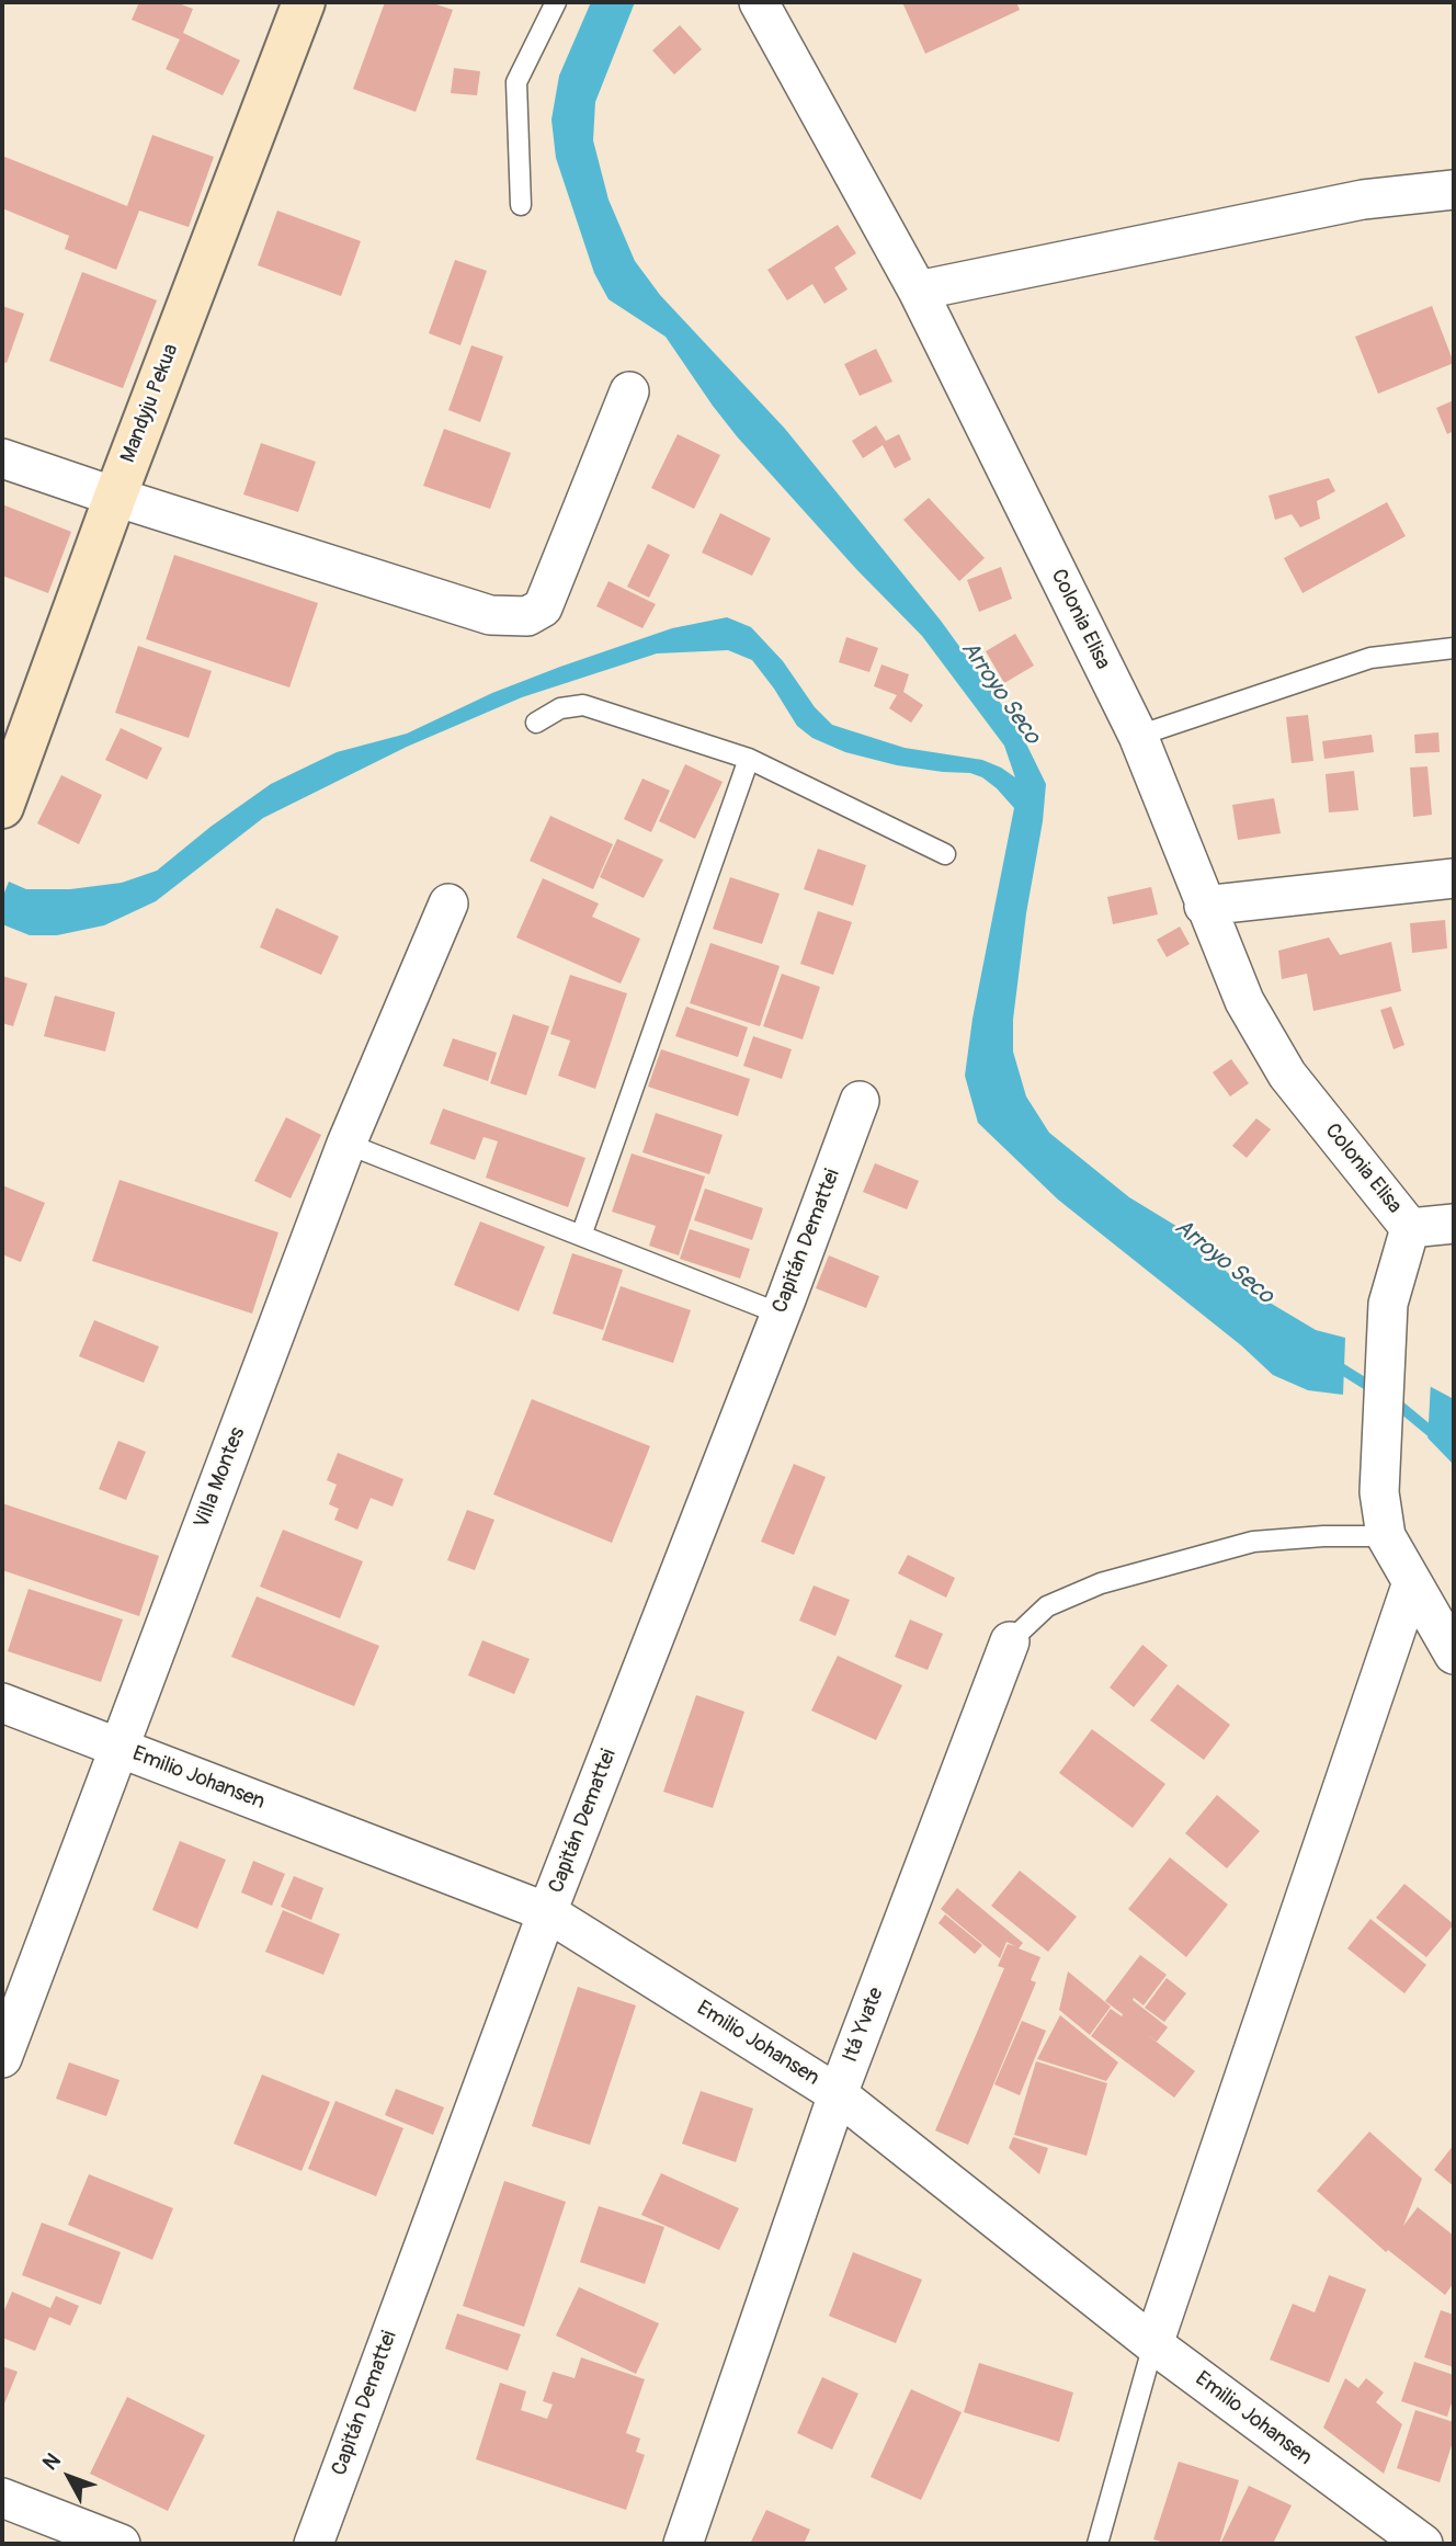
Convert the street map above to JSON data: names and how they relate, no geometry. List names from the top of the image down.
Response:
{
  "streets": {
    "street": [
      "Mandyju Pekua",
      "Colonia Elisa",
      "Capitán Demattei",
      "Villa Montes",
      "Emilio Johansen",
      "Itá Yvate"
    ]
  },
  "crossings": [
    ["Capitán Demattei", "Emilio Johansen"],
    ["Villa Montes", "Emilio Johansen"],
    ["Emilio Johansen", "Itá Yvate"]
  ],
  "water": ["Arroyo Seco"],
  "north": "top left"
}
